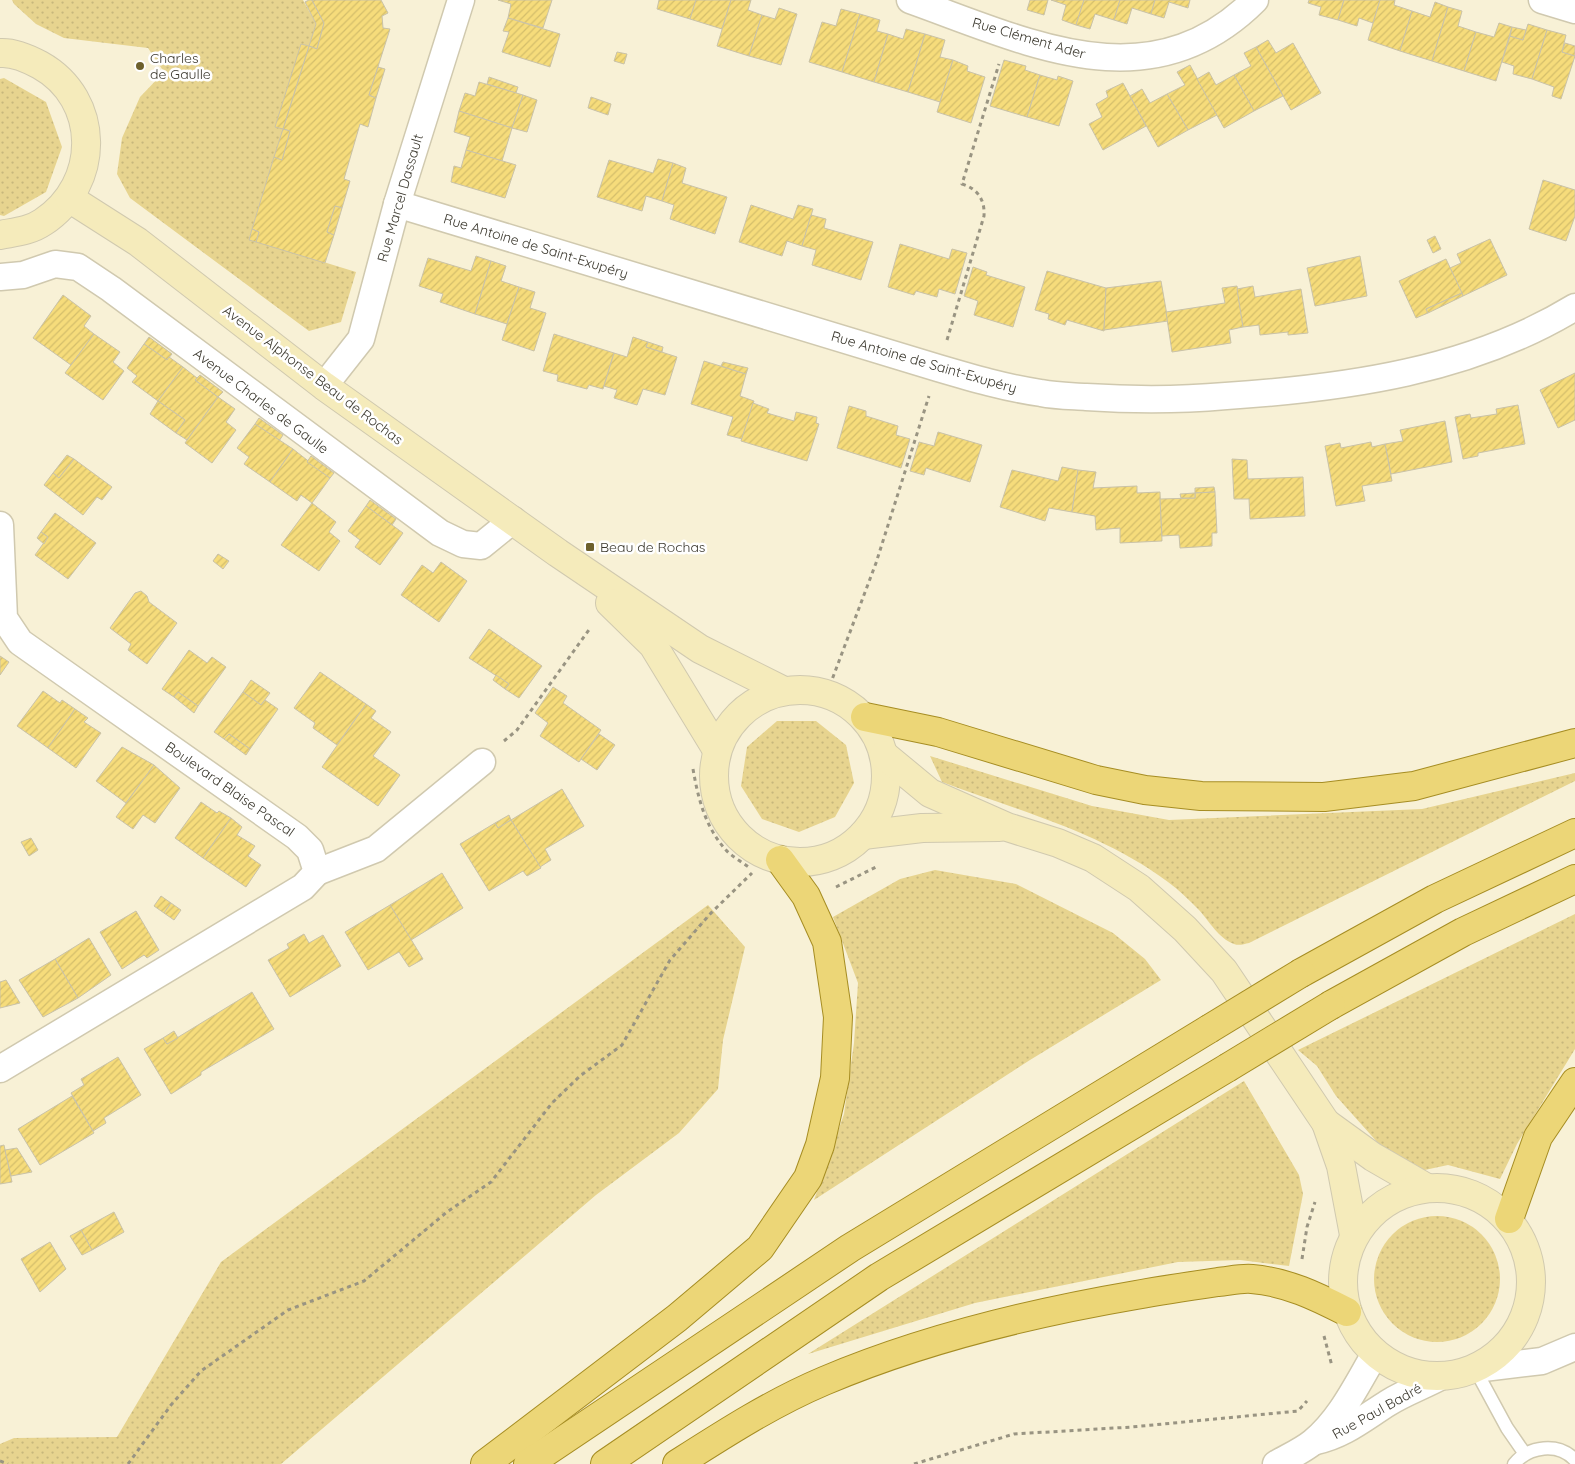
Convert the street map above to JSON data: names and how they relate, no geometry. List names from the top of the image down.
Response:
{
  "streets": {
    "main road": ["Avenue Alphonse Beau de Rochas"],
    "street": [
      "Rue Clément Ader",
      "Rue Marcel Dassault",
      "Rue Antoine de Saint-Exupéry",
      "Avenue Charles de Gaulle",
      "Boulevard Blaise Pascal",
      "Rue Paul Badré"
    ]
  },
  "crossings": [
    ["Rue Marcel Dassault", "Rue Antoine de Saint-Exupéry"],
    ["Rue Marcel Dassault", "Avenue Alphonse Beau de Rochas"],
    ["Avenue Alphonse Beau de Rochas", "Avenue Charles de Gaulle"]
  ],
  "places": {
    "other": ["Charles de Gaulle"],
    "transit": ["Beau de Rochas"]
  }
}
